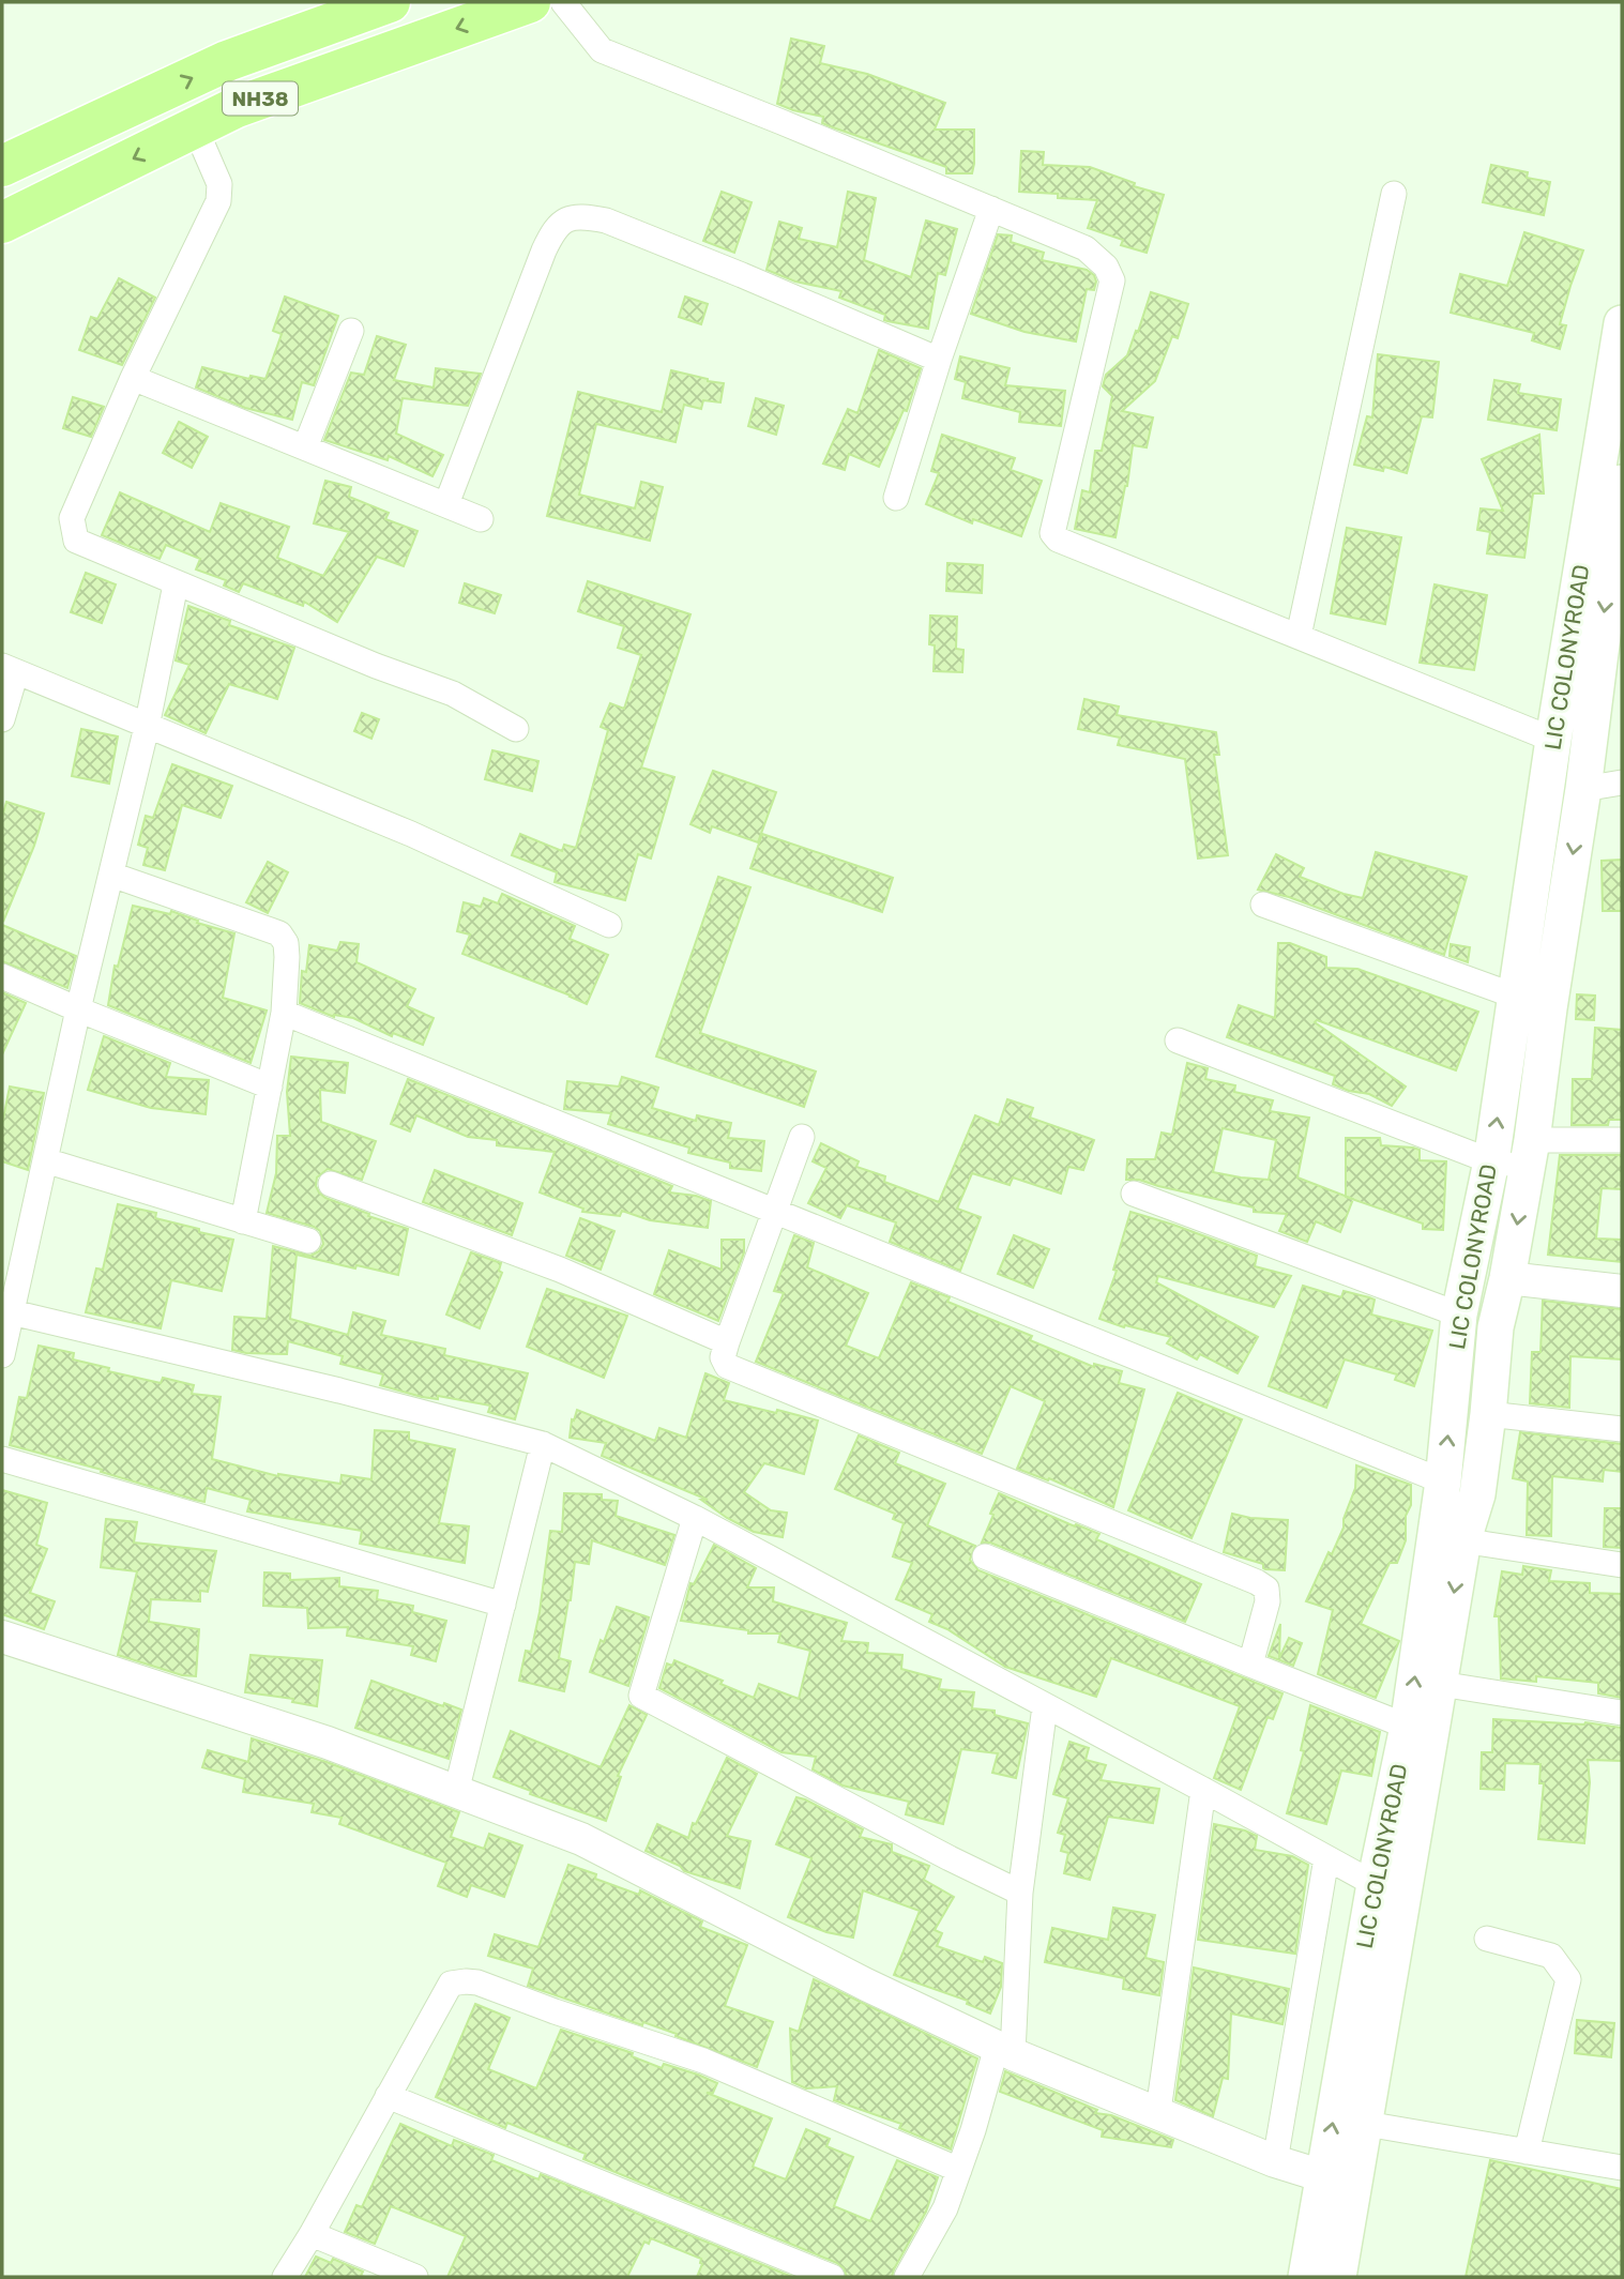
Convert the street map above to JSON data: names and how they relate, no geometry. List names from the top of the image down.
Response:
{
  "streets": {
    "highway": ["NH38"],
    "main road": ["LIC COLONYROAD"]
  }
}
